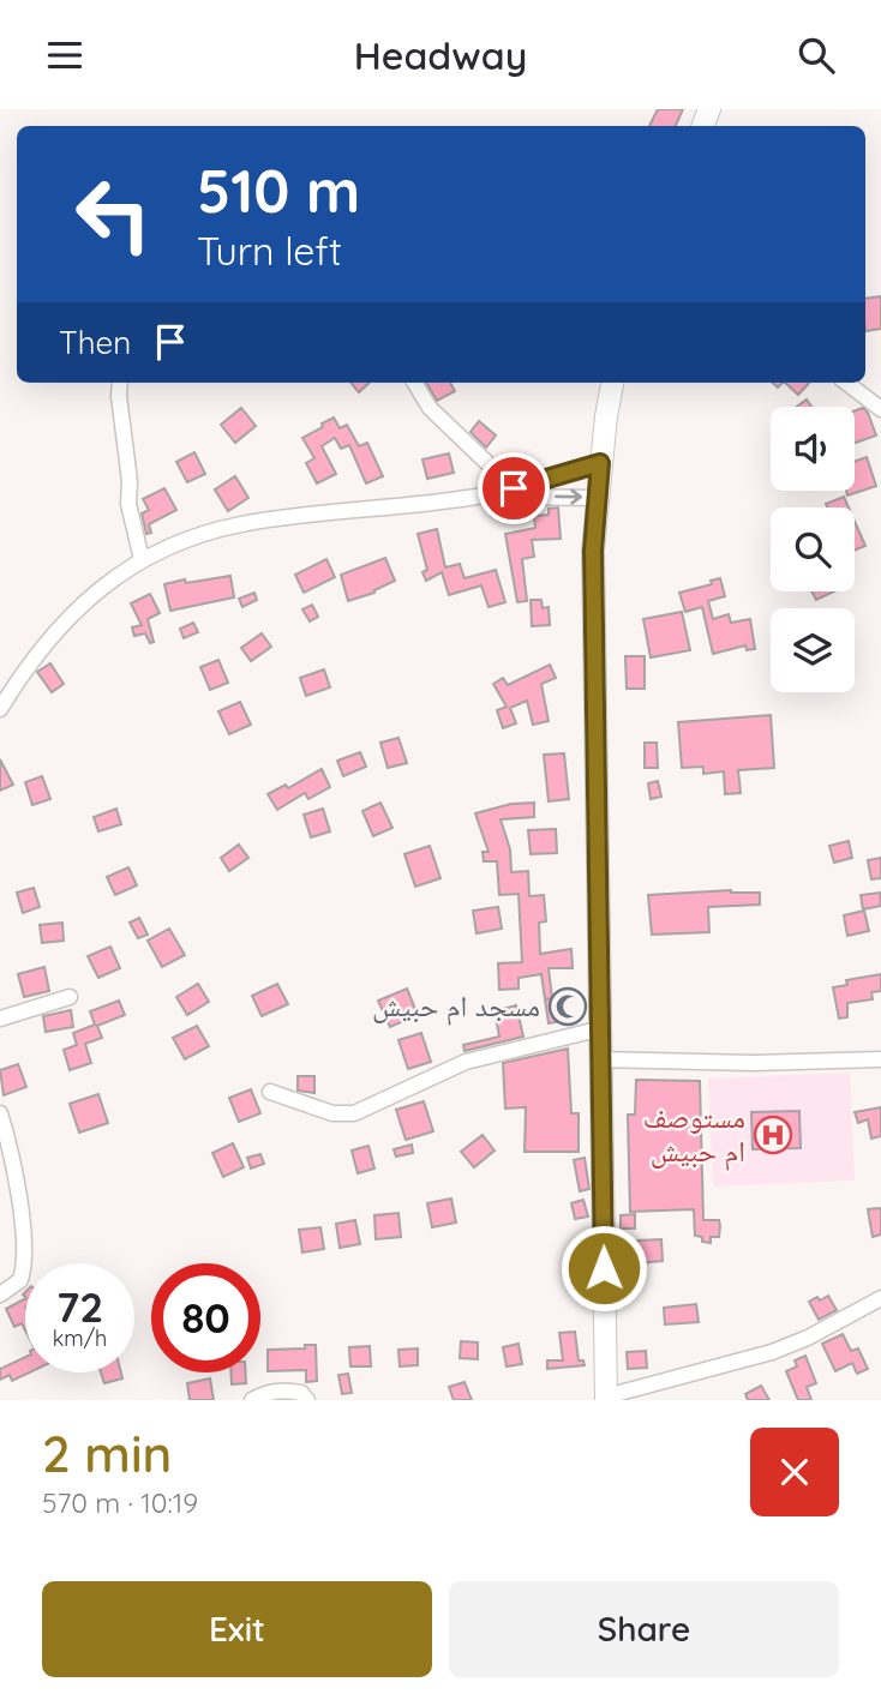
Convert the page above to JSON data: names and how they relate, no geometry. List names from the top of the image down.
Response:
{
  "places": {
    "mosque": ["مسجد ام حبيش"],
    "hospital": ["مستوصف ام حبيش"]
  },
  "page": {
    "header": "Headway",
    "turn": ["510 m", "Turn left"],
    "then": "Then",
    "speed": "72 km/h",
    "limit": "80",
    "heading": ["2 min", "570 m · 10:19"],
    "buttons": ["Exit", "Share"]
  }
}
